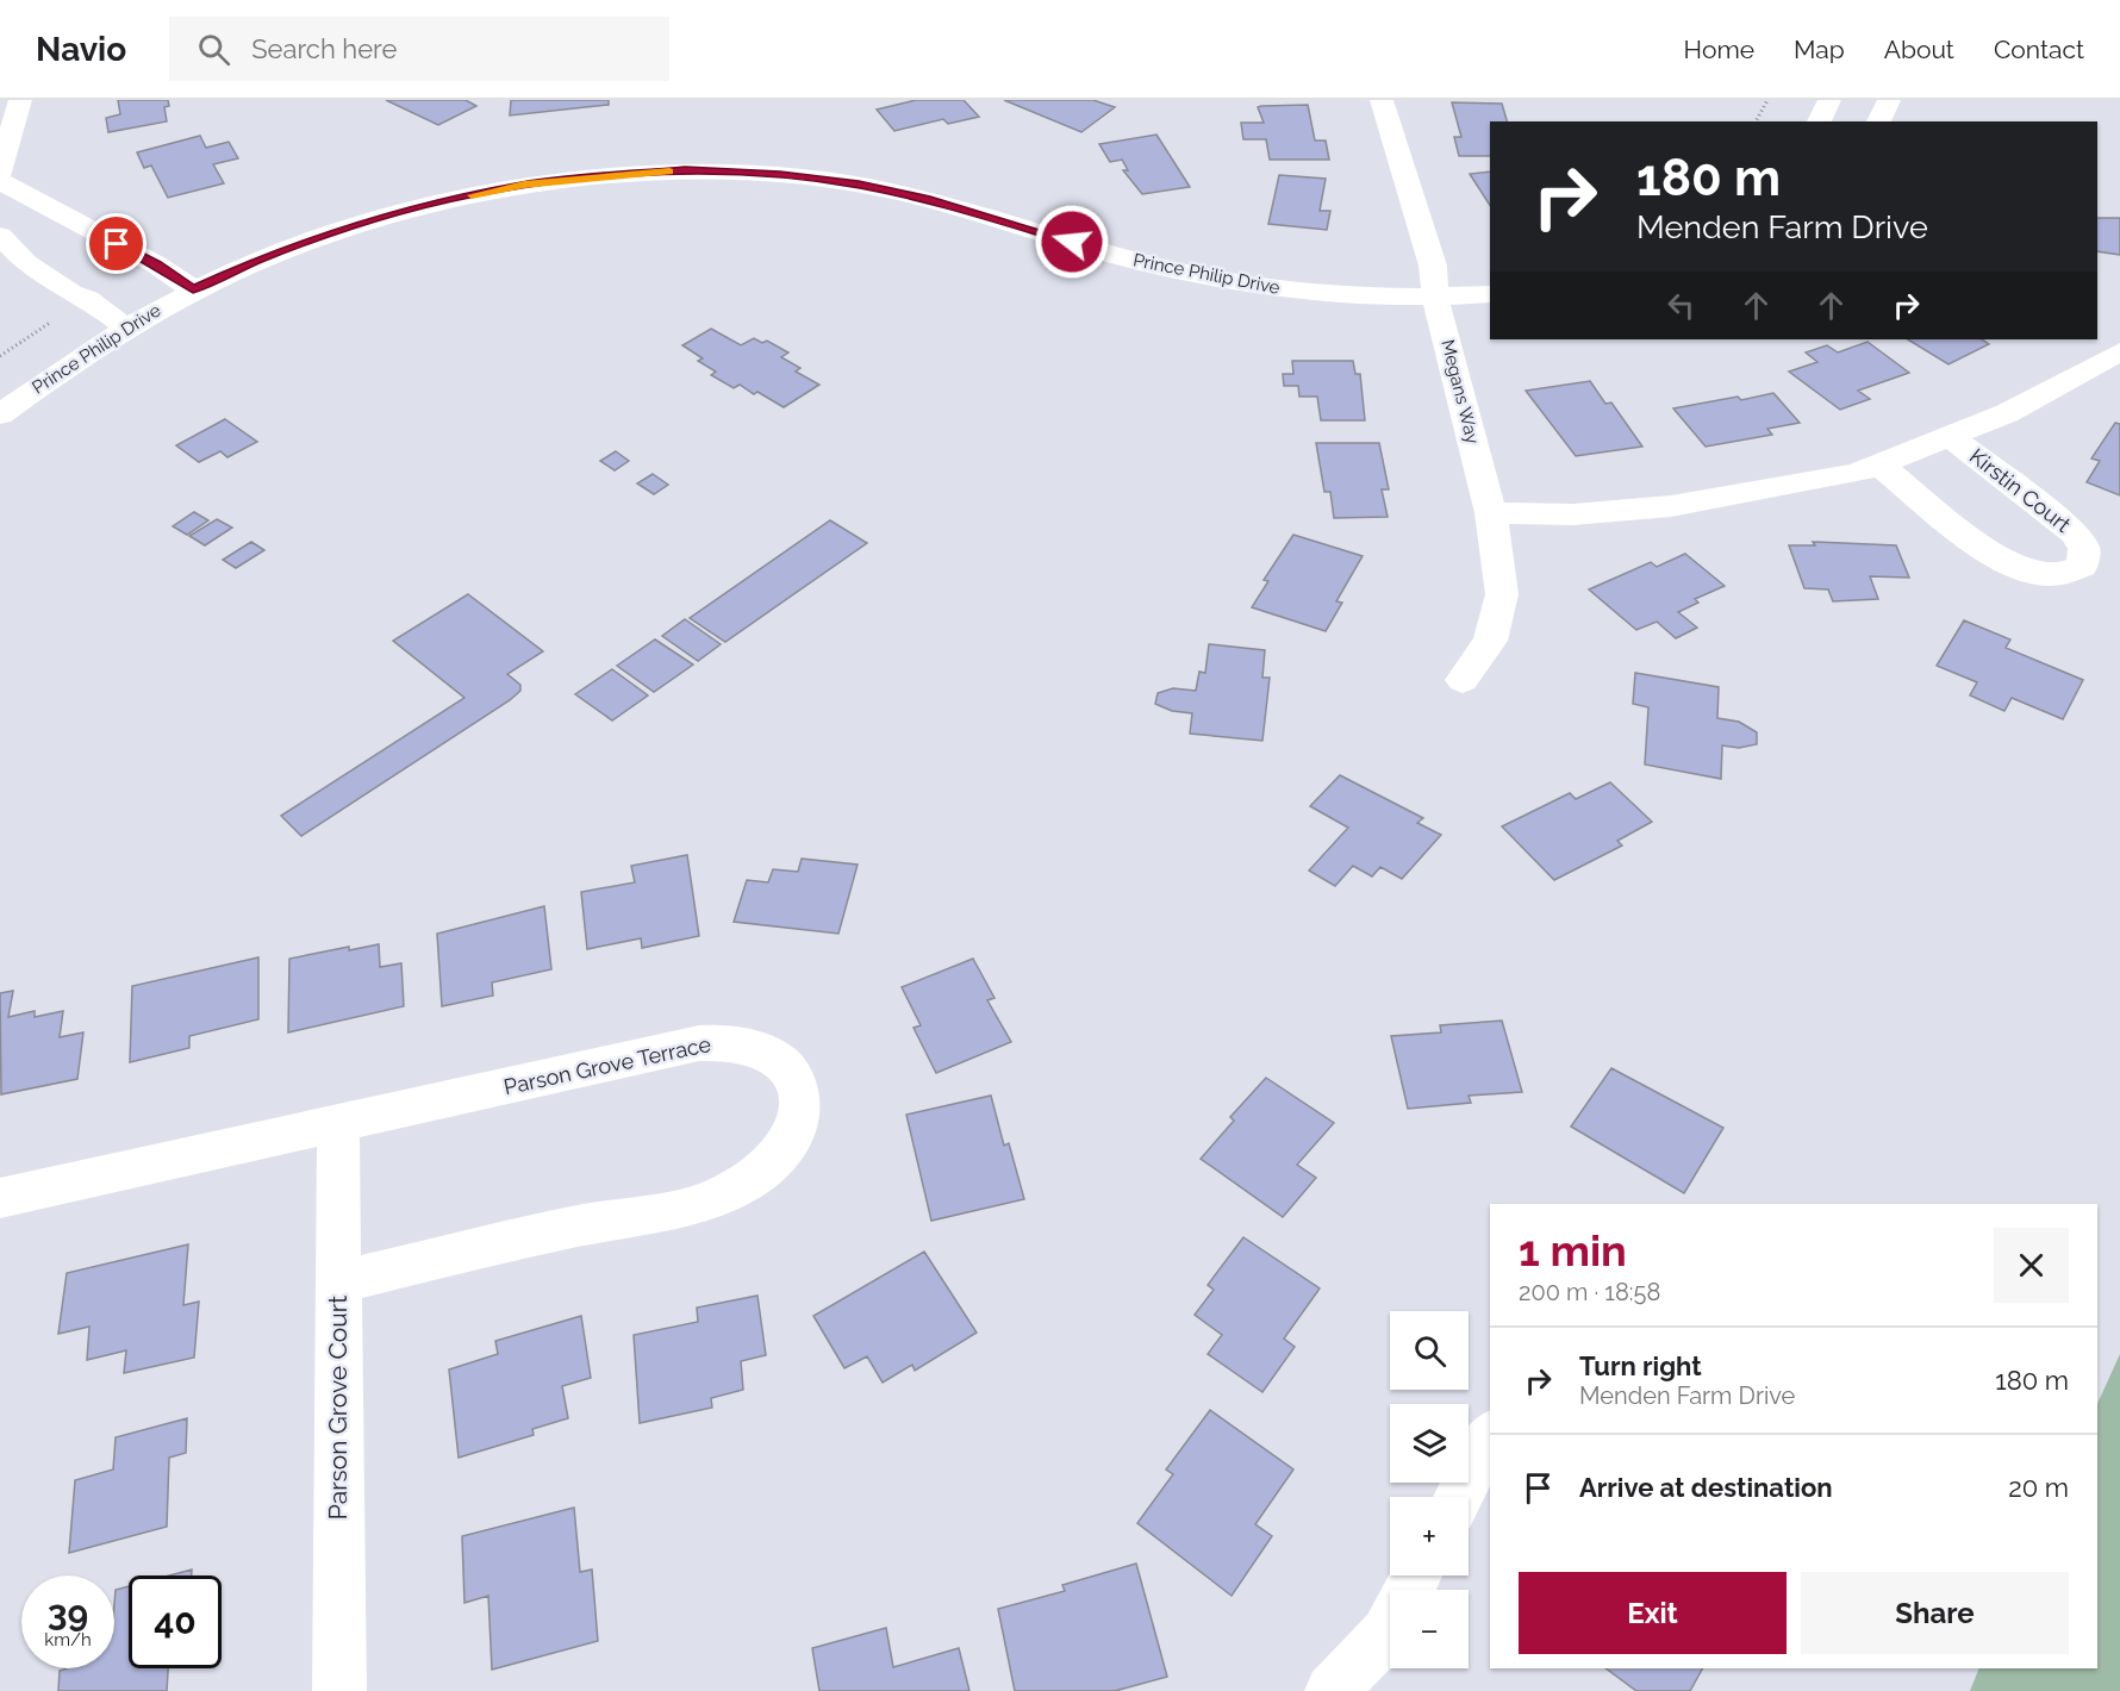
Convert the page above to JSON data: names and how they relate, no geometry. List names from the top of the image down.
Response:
{
  "streets": {
    "street": [
      "Prince Philip Drive",
      "Megans Way",
      "Kirstin Court",
      "Parson Grove Terrace",
      "Parson Grove Court"
    ]
  },
  "crossings": [
    ["Prince Philip Drive", "Megans Way"],
    ["Megans Way", "Kirstin Court"],
    ["Parson Grove Terrace", "Parson Grove Court"]
  ],
  "page": {
    "header": "Navio",
    "search": "Search here",
    "nav": [
      "Home",
      "Map",
      "About",
      "Contact"
    ],
    "turn": ["180 m", "Menden Farm Drive"],
    "heading": ["1 min", "200 m · 18:58"],
    "map_buttons": ["+", "−"],
    "list": [
      {
        "name": "Turn right",
        "note": "Menden Farm Drive",
        "value": "180 m"
      },
      {
        "name": "Arrive at destination",
        "value": "20 m"
      }
    ],
    "buttons": ["Exit", "Share"],
    "speed": "39 km/h",
    "limit": "40"
  }
}
